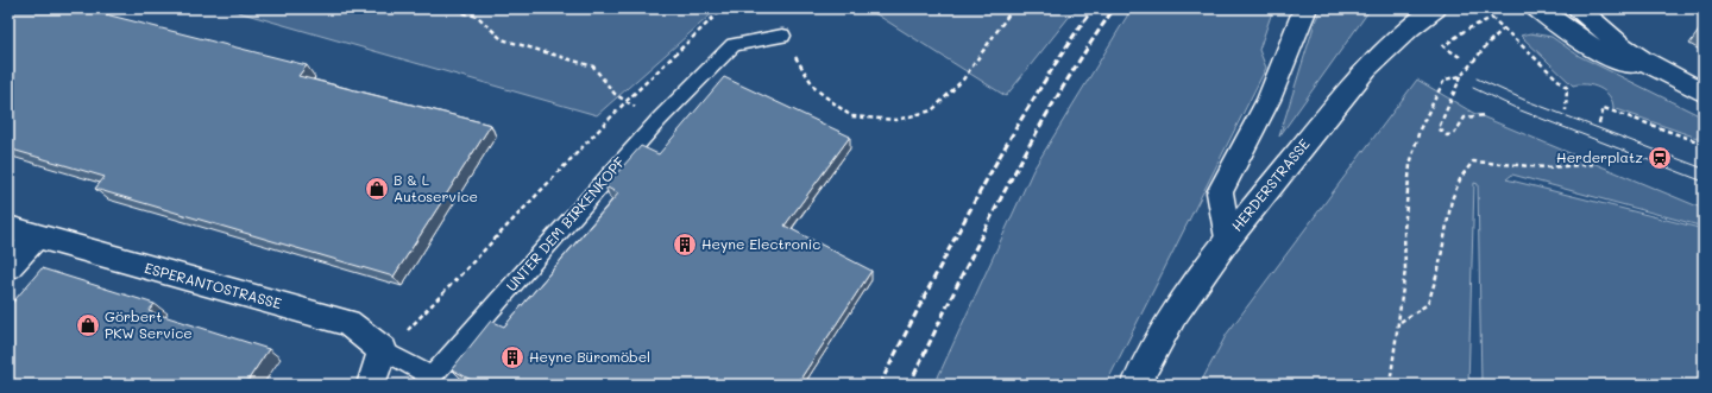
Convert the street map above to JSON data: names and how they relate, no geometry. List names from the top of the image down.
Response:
{
  "streets": {
    "street": ["HERDERSTRASSE", "ESPERANTOSTRASSE"],
    "lane": ["UNTER DEM BIRKENKOPF"]
  },
  "crossings": [
    ["UNTER DEM BIRKENKOPF", "ESPERANTOSTRASSE"]
  ],
  "places": {
    "station": ["Herderplatz"],
    "shop": ["B & L Autoservice", "Görbert PKW Service"],
    "building": ["Heyne Electronic", "Heyne Büromöbel"]
  }
}
